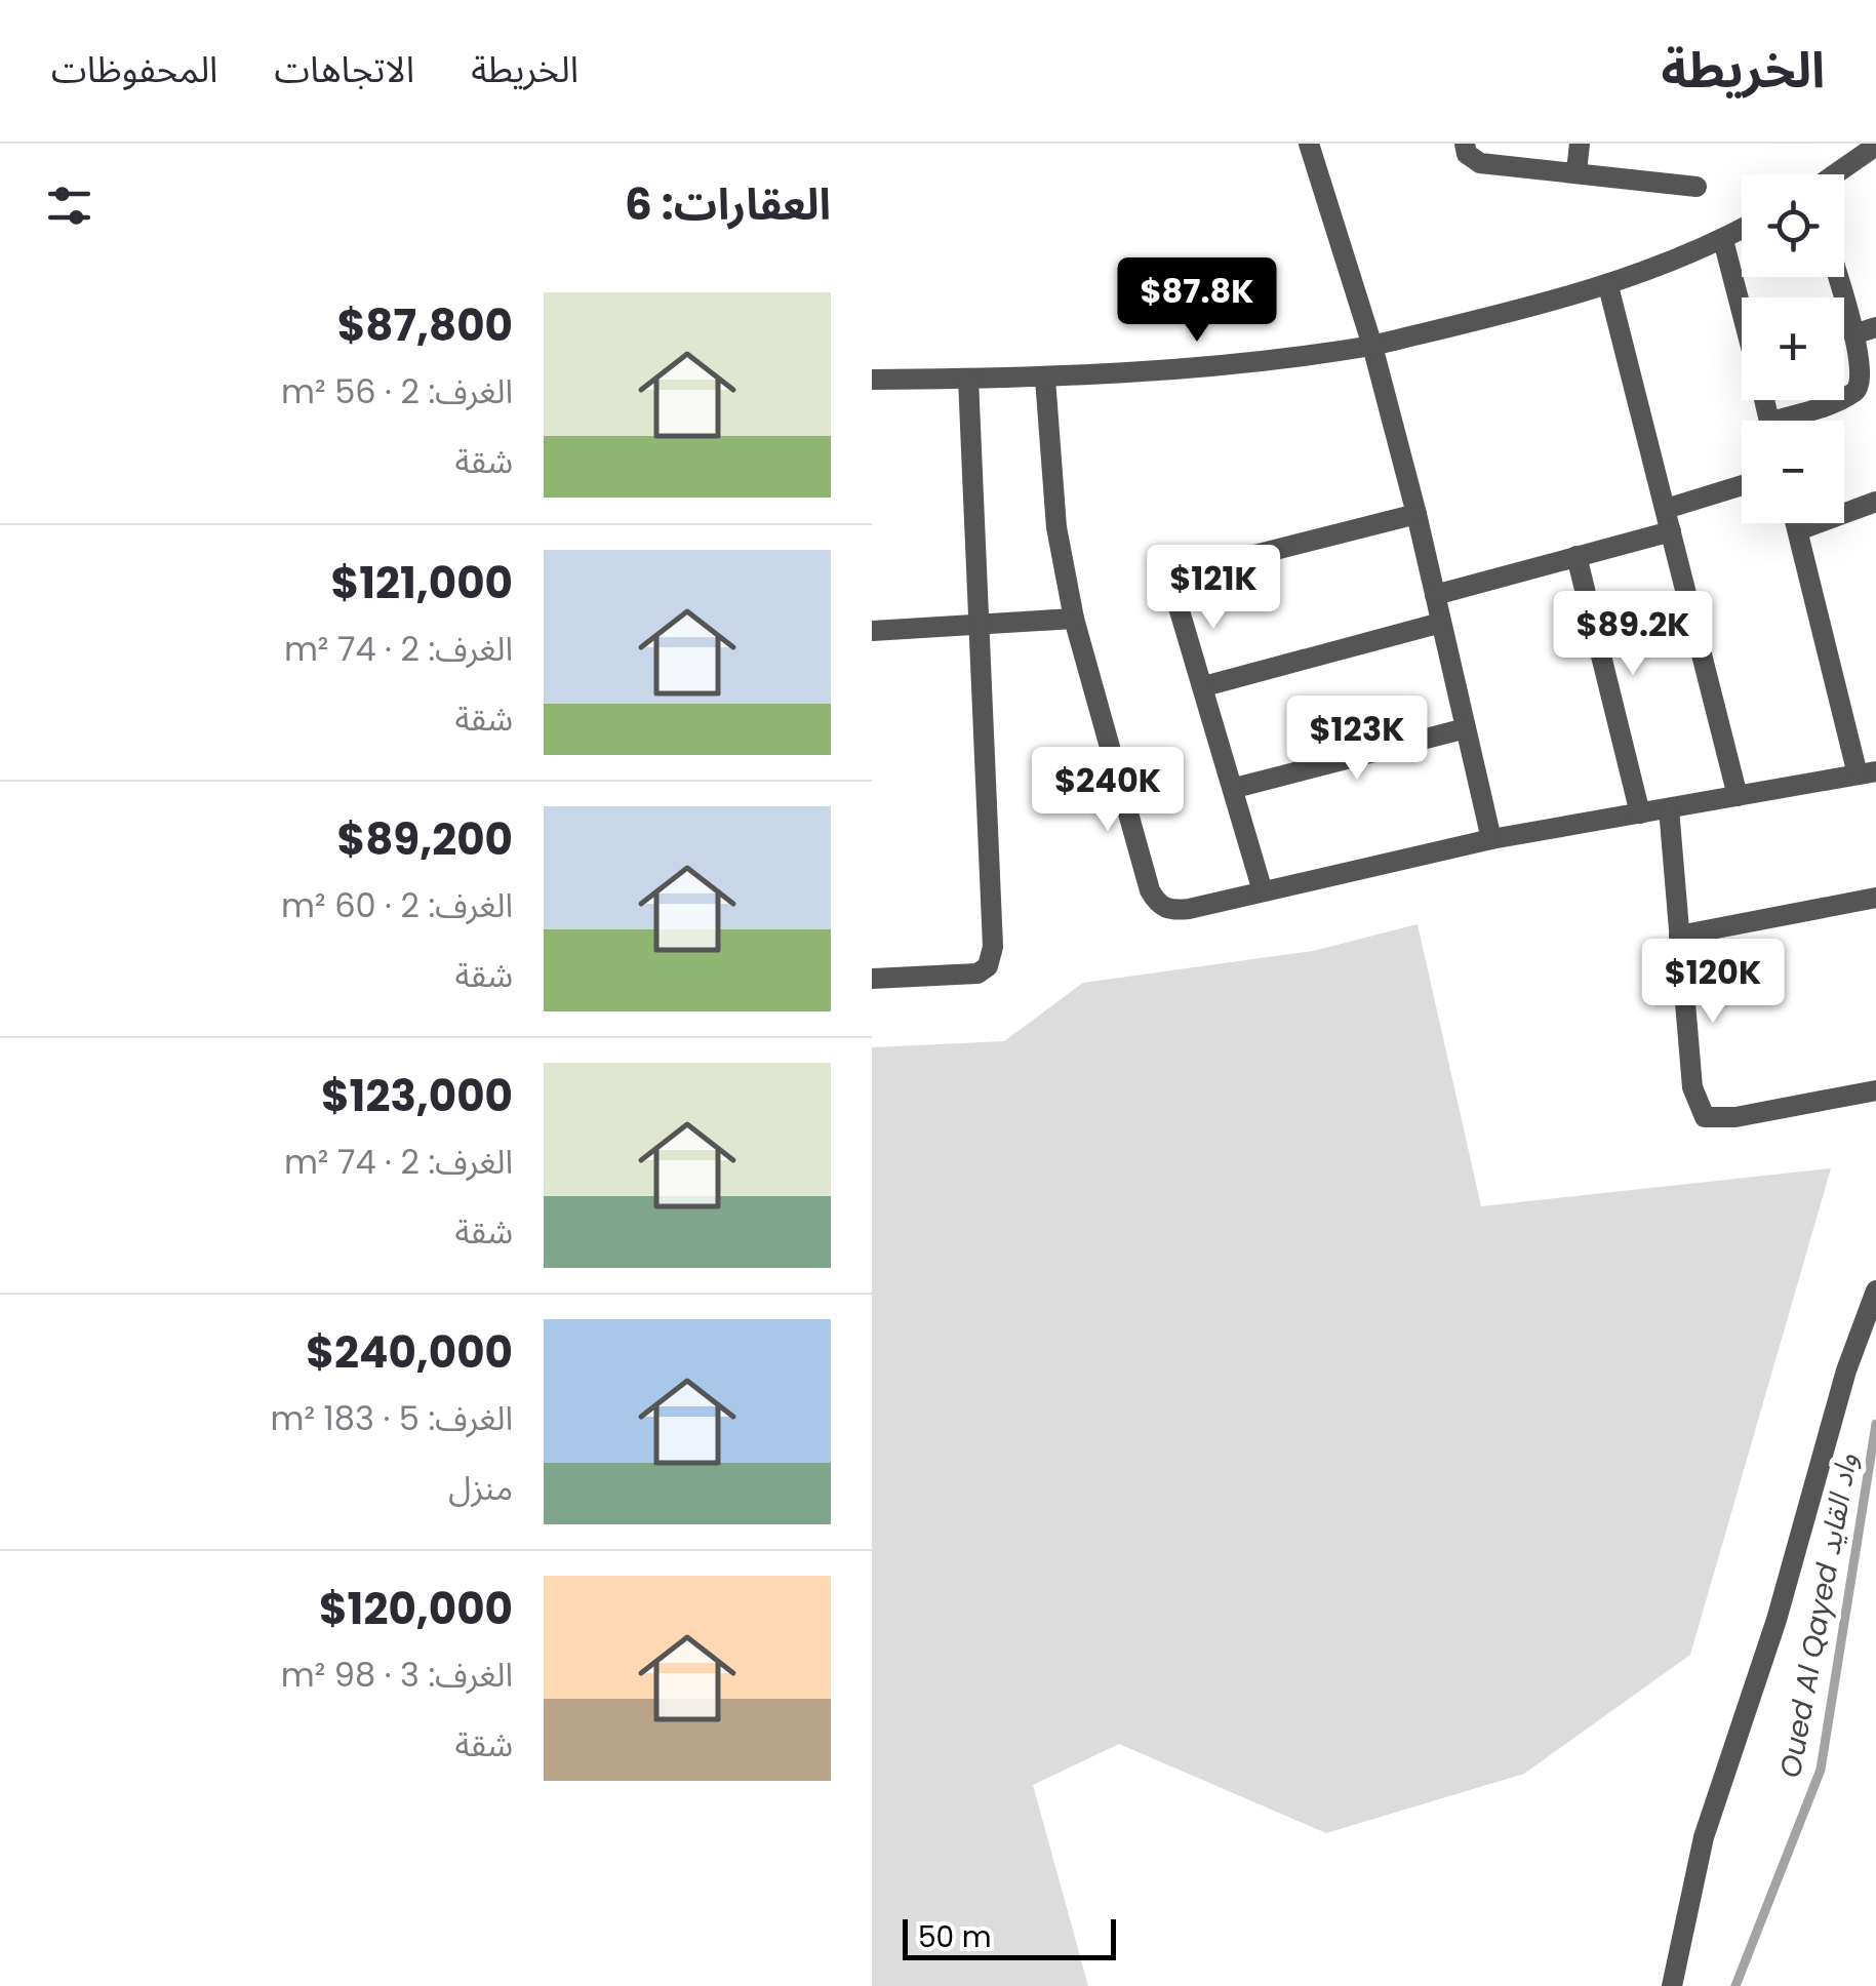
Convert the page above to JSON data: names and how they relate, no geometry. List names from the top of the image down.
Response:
{
  "water": ["Oued Al Qayed واد القايد"],
  "scale_bar": "50 m",
  "page": {
    "header": "الخريطة",
    "nav": ["الخريطة", "الاتجاهات", "المحفوظات"],
    "heading": "العقارات: 6",
    "map_buttons": ["+", "−"],
    "price": [
      "$87.8K",
      "$121K",
      "$89.2K",
      "$123K",
      "$240K",
      "$120K"
    ],
    "list": [
      {
        "name": "$87,800",
        "note": "الغرف: 2 · 56 m² · شقة"
      },
      {
        "name": "$121,000",
        "note": "الغرف: 2 · 74 m² · شقة"
      },
      {
        "name": "$89,200",
        "note": "الغرف: 2 · 60 m² · شقة"
      },
      {
        "name": "$123,000",
        "note": "الغرف: 2 · 74 m² · شقة"
      },
      {
        "name": "$240,000",
        "note": "الغرف: 5 · 183 m² · منزل"
      },
      {
        "name": "$120,000",
        "note": "الغرف: 3 · 98 m² · شقة"
      }
    ],
    "scale": "50 m"
  }
}
